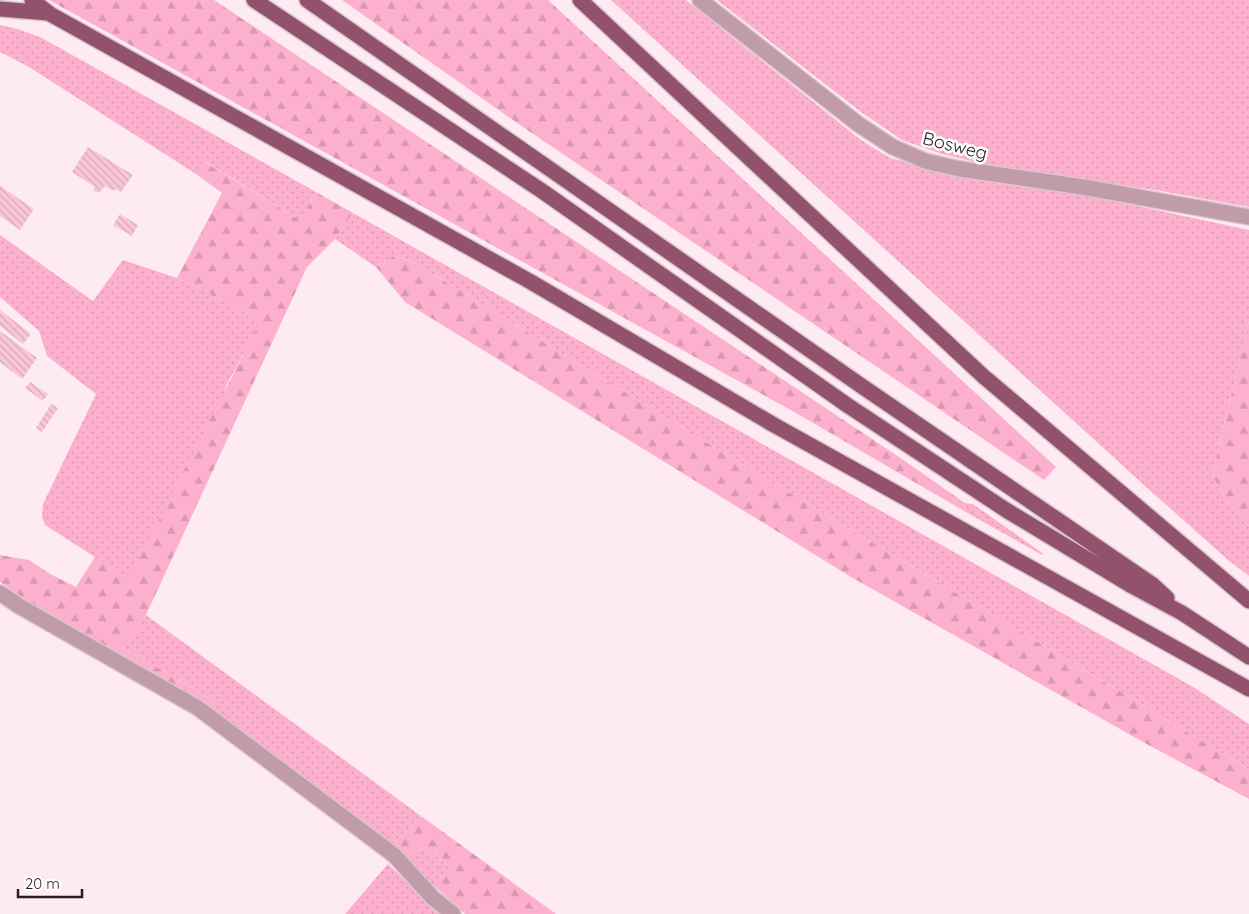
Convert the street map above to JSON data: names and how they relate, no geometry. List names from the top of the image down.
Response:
{
  "streets": {
    "street": ["Bosweg"]
  },
  "scale_bar": "20 m"
}
